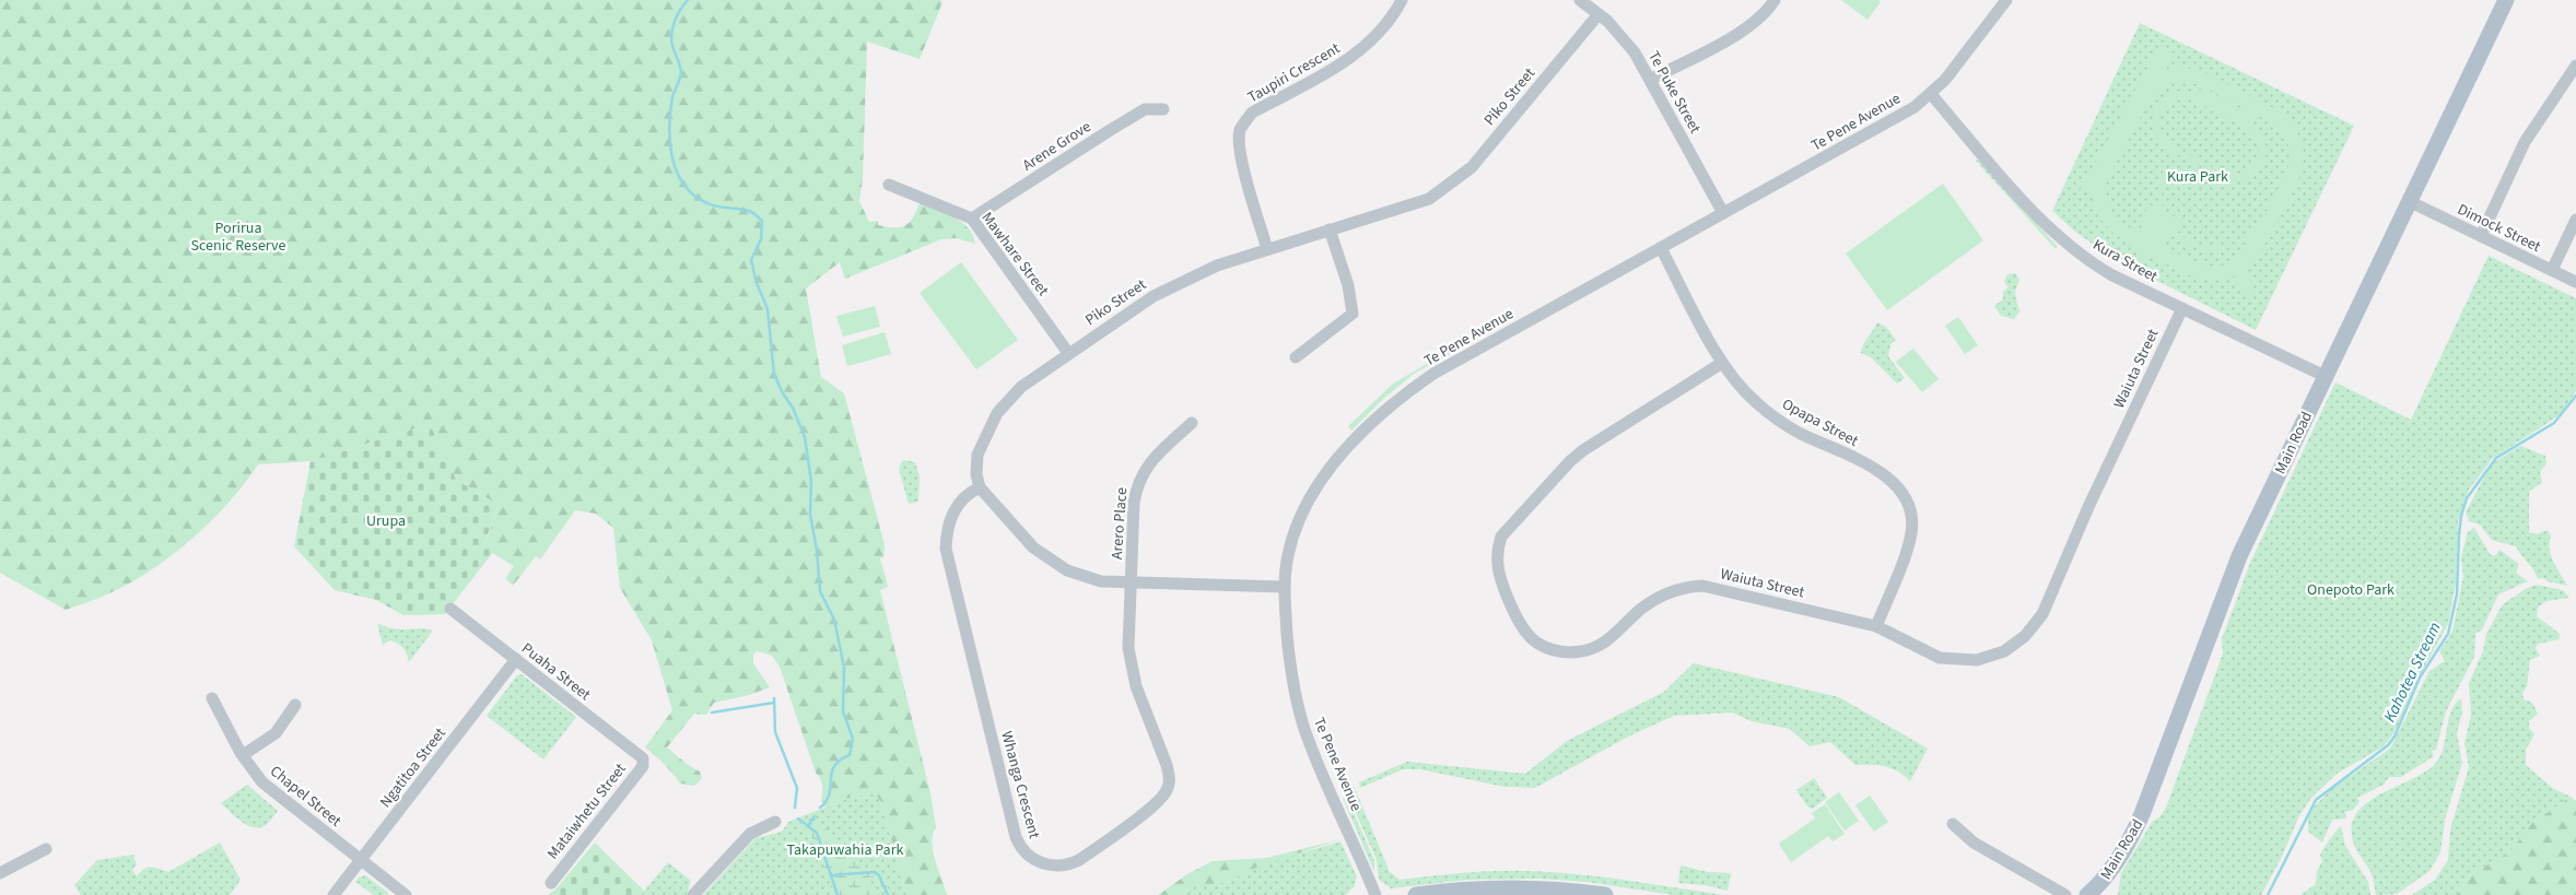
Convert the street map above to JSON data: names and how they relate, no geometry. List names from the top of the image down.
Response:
{
  "streets": {
    "main road": ["Main Road"],
    "street": [
      "Taupiri Crescent",
      "Te Puke Street",
      "Piko Street",
      "Te Pene Avenue",
      "Arene Grove",
      "Dimock Street",
      "Mawhare Street",
      "Kura Street",
      "Waiuta Street",
      "Opapa Street",
      "Arero Place",
      "Puaha Street",
      "Ngatitoa Street",
      "Whanga Crescent",
      "Chapel Street",
      "Mataiwhetu Street"
    ]
  },
  "crossings": [
    ["Taupiri Crescent", "Piko Street"],
    ["Te Puke Street", "Piko Street"],
    ["Te Puke Street", "Te Pene Avenue"],
    ["Piko Street", "Mawhare Street"],
    ["Piko Street", "Whanga Crescent"],
    ["Te Pene Avenue", "Kura Street"],
    ["Te Pene Avenue", "Opapa Street"],
    ["Arene Grove", "Mawhare Street"],
    ["Dimock Street", "Main Road"],
    ["Kura Street", "Waiuta Street"],
    ["Kura Street", "Main Road"],
    ["Waiuta Street", "Opapa Street"],
    ["Arero Place", "Whanga Crescent"],
    ["Puaha Street", "Ngatitoa Street"],
    ["Puaha Street", "Mataiwhetu Street"],
    ["Ngatitoa Street", "Chapel Street"]
  ],
  "water": ["Kahotea Stream"],
  "parks": [
    "Kura Park",
    "Porirua Scenic Reserve",
    "Urupa",
    "Onepoto Park",
    "Takapuwahia Park"
  ]
}
